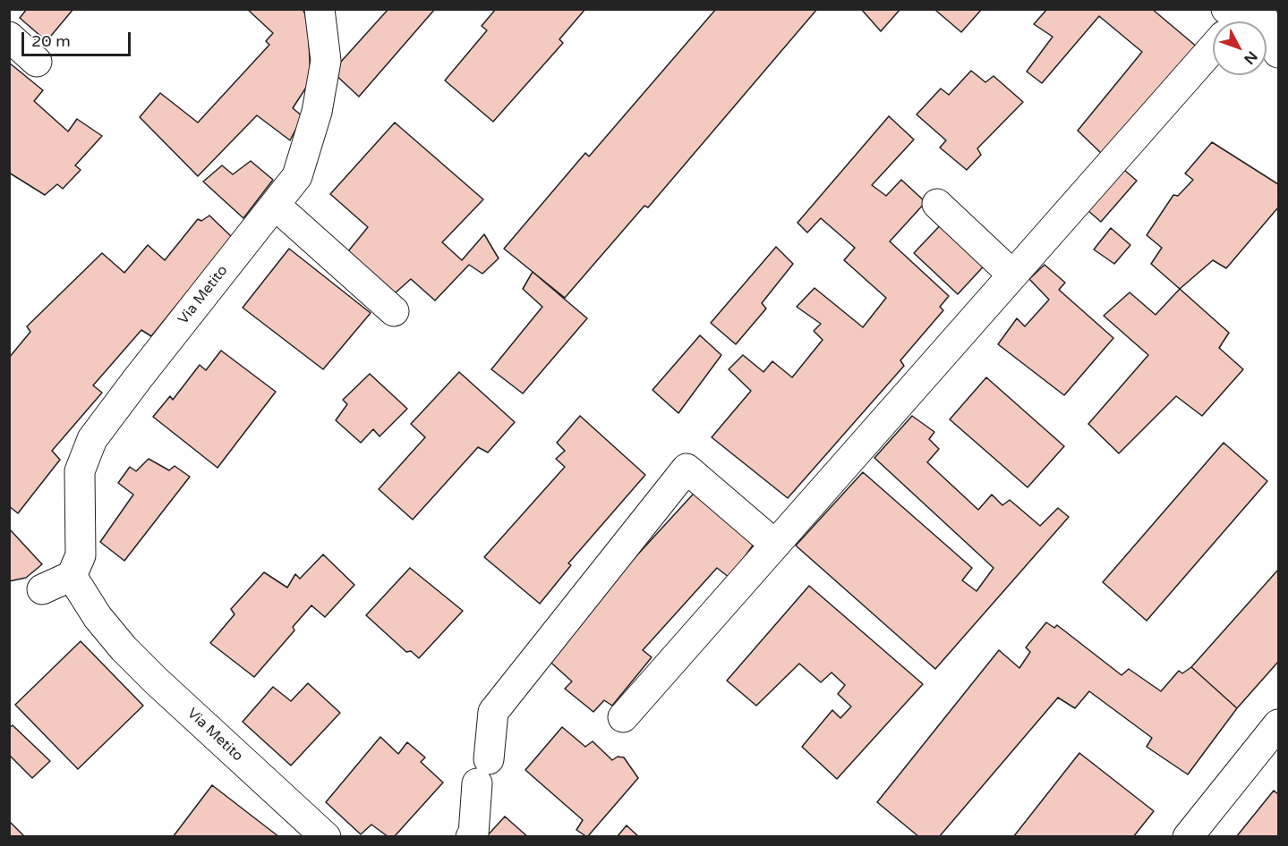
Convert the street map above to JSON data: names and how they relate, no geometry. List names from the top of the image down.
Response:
{
  "streets": {
    "street": ["Via Metito"]
  },
  "scale_bar": "20 m",
  "north": "bottom right"
}
